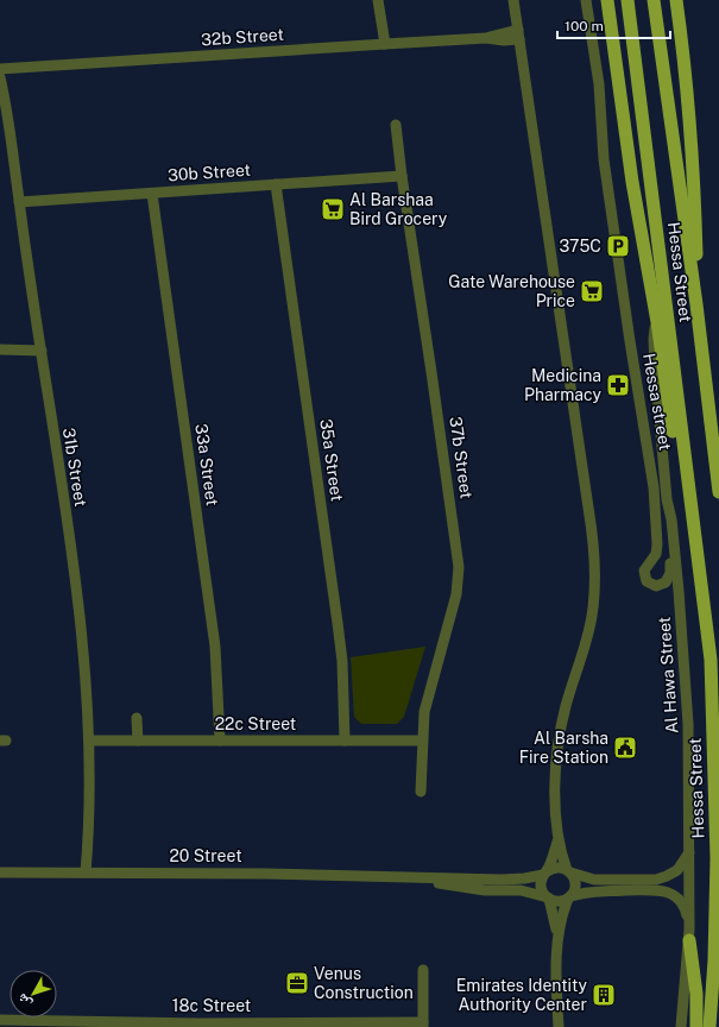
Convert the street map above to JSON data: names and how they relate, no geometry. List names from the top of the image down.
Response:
{
  "streets": {
    "main road": ["Hessa Street"],
    "street": [
      "32b Street",
      "30b Street",
      "Hessa street",
      "37b Street",
      "35a Street",
      "33a Street",
      "31b Street",
      "Al Hawa Street",
      "22c Street",
      "20 Street",
      "18c Street"
    ]
  },
  "crossings": [
    ["32b Street", "31b Street"],
    ["30b Street", "37b Street"],
    ["30b Street", "35a Street"],
    ["30b Street", "33a Street"],
    ["30b Street", "31b Street"],
    ["Hessa Street", "Hessa street"],
    ["Hessa Street", "Al Hawa Street"],
    ["37b Street", "22c Street"],
    ["35a Street", "22c Street"],
    ["33a Street", "22c Street"],
    ["31b Street", "22c Street"],
    ["31b Street", "20 Street"]
  ],
  "places": {
    "supermarket": ["Al Barshaa Bird Grocery", "Gate Warehouse Price"],
    "parking": ["375C"],
    "pharmacy": ["Medicina Pharmacy"],
    "public building": ["Al Barsha Fire Station"],
    "office": ["Venus Construction"],
    "building": ["Emirates Identity Authority Center"]
  },
  "scale_bar": "100 m",
  "north": "bottom left"
}
